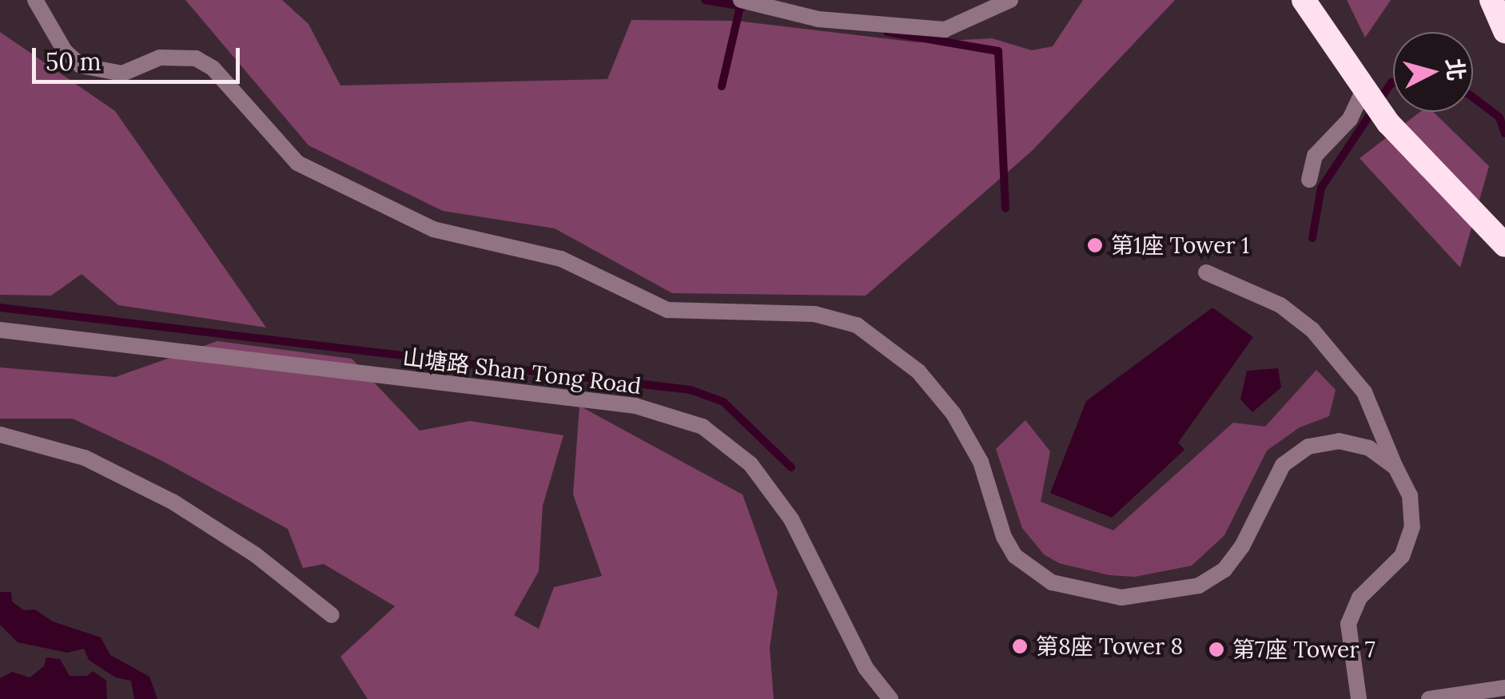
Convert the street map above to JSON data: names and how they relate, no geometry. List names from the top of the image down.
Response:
{
  "streets": {
    "street": ["山塘路 Shan Tong Road"]
  },
  "places": ["第1座 Tower 1", "第8座 Tower 8", "第7座 Tower 7"],
  "scale_bar": "50 m",
  "north": "right"
}
